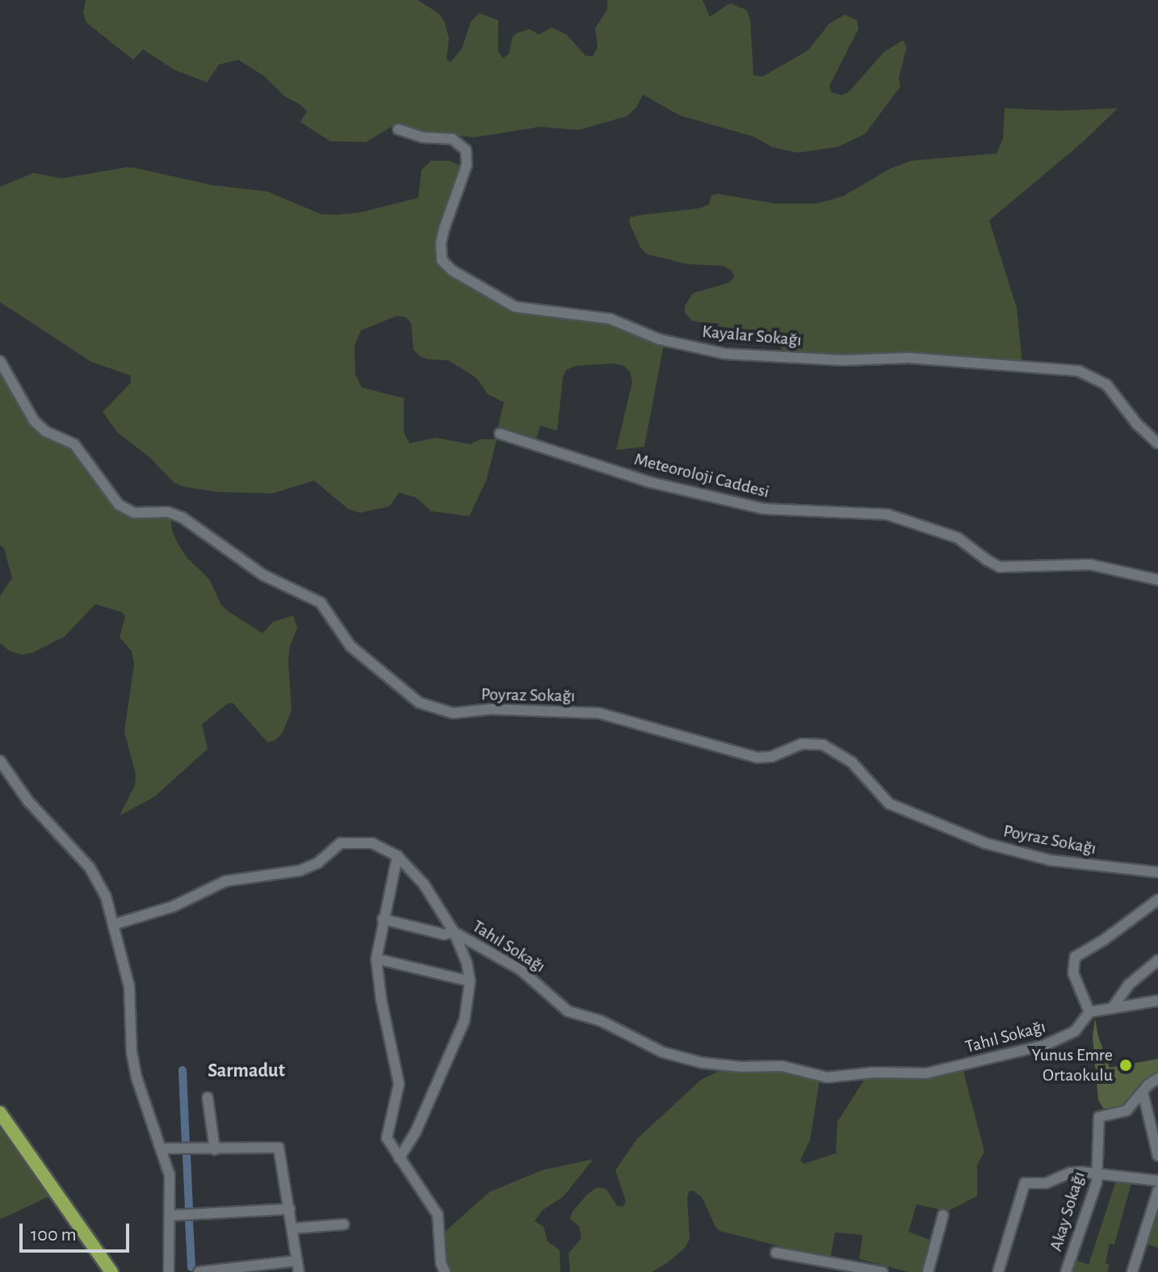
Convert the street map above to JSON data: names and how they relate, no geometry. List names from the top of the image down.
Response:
{
  "streets": {
    "street": [
      "Kayalar Sokağı",
      "Meteoroloji Caddesi",
      "Poyraz Sokağı",
      "Tahıl Sokağı",
      "Akay Sokağı"
    ]
  },
  "districts": ["Sarmadut"],
  "places": ["Yunus Emre Ortaokulu"],
  "scale_bar": "100 m"
}
